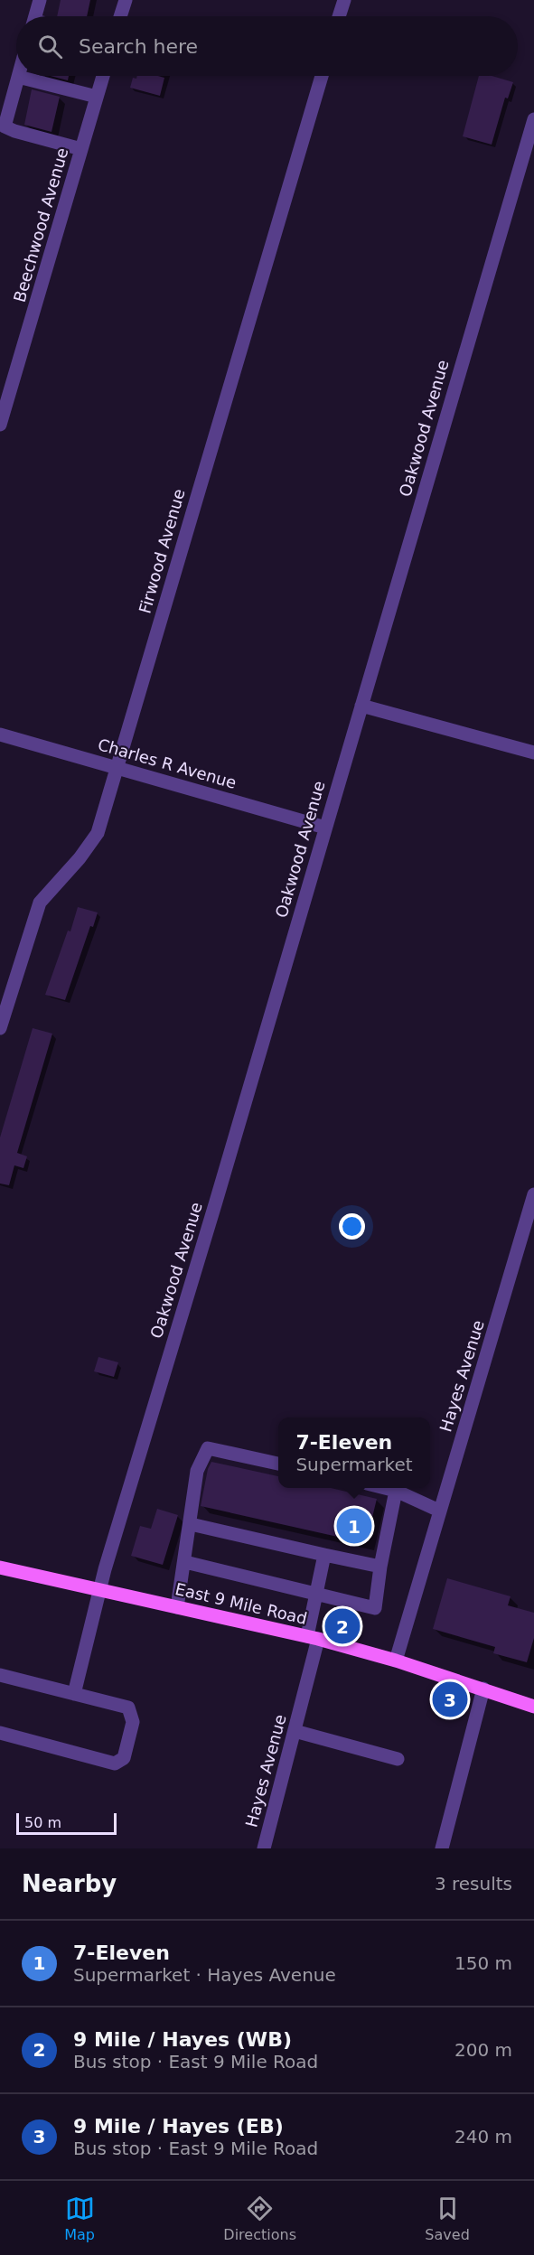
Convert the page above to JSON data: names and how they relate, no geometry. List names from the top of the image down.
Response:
{
  "streets": {
    "main road": ["East 9 Mile Road"],
    "street": [
      "Beechwood Avenue",
      "Oakwood Avenue",
      "Firwood Avenue",
      "Charles R Avenue",
      "Hayes Avenue"
    ]
  },
  "crossings": [
    ["Oakwood Avenue", "Charles R Avenue"],
    ["Oakwood Avenue", "East 9 Mile Road"],
    ["Firwood Avenue", "Charles R Avenue"],
    ["Hayes Avenue", "East 9 Mile Road"]
  ],
  "scale_bar": "50 m",
  "page": {
    "search": "Search here",
    "popup": ["7-Eleven", "Supermarket"],
    "pins": ["1", "2", "3"],
    "scale": "50 m",
    "heading": ["Nearby", "3 results"],
    "list": [
      {
        "mark": "1",
        "name": "7-Eleven",
        "note": "Supermarket · Hayes Avenue",
        "value": "150 m"
      },
      {
        "mark": "2",
        "name": "9 Mile / Hayes (WB)",
        "note": "Bus stop · East 9 Mile Road",
        "value": "200 m"
      },
      {
        "mark": "3",
        "name": "9 Mile / Hayes (EB)",
        "note": "Bus stop · East 9 Mile Road",
        "value": "240 m"
      }
    ],
    "nav": ["Map", "Directions", "Saved"]
  }
}
